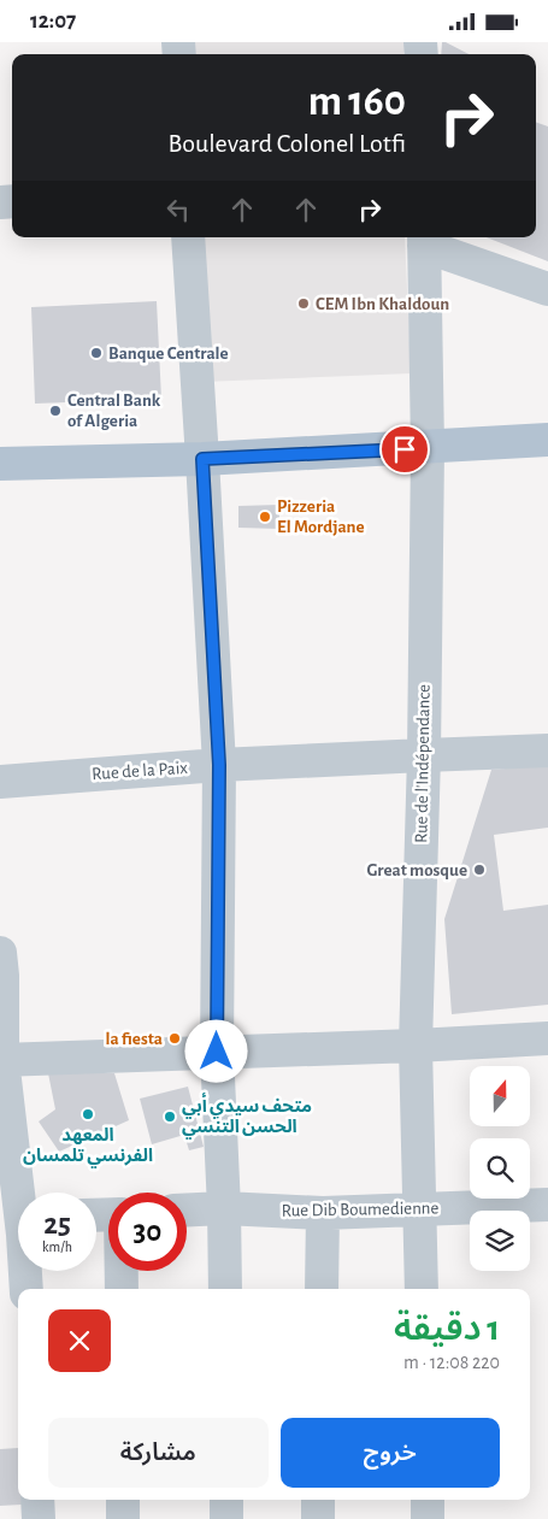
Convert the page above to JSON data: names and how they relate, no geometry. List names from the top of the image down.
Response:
{
  "streets": {
    "street": ["Rue de l'Indépendance", "Rue de la Paix", "Rue Dib Boumedienne"]
  },
  "crossings": [
    ["Rue de l'Indépendance", "Rue de la Paix"],
    ["Rue de l'Indépendance", "Rue Dib Boumedienne"]
  ],
  "places": [
    "CEM Ibn Khaldoun",
    "Banque Centrale",
    "Central Bank of Algeria",
    "Pizzeria El Mordjane",
    "Great mosque",
    "la fiesta",
    "المعهد الفرنسي تلمسان",
    "متحف سيدي أبي الحسن التنسي"
  ],
  "north": "top",
  "page": {
    "status": "12:07",
    "turn": ["160 m", "Boulevard Colonel Lotfi"],
    "speed": "25 km/h",
    "limit": "30",
    "heading": ["1 دقيقة", "220 m · 12:08"],
    "buttons": ["خروج", "مشاركة"]
  }
}
